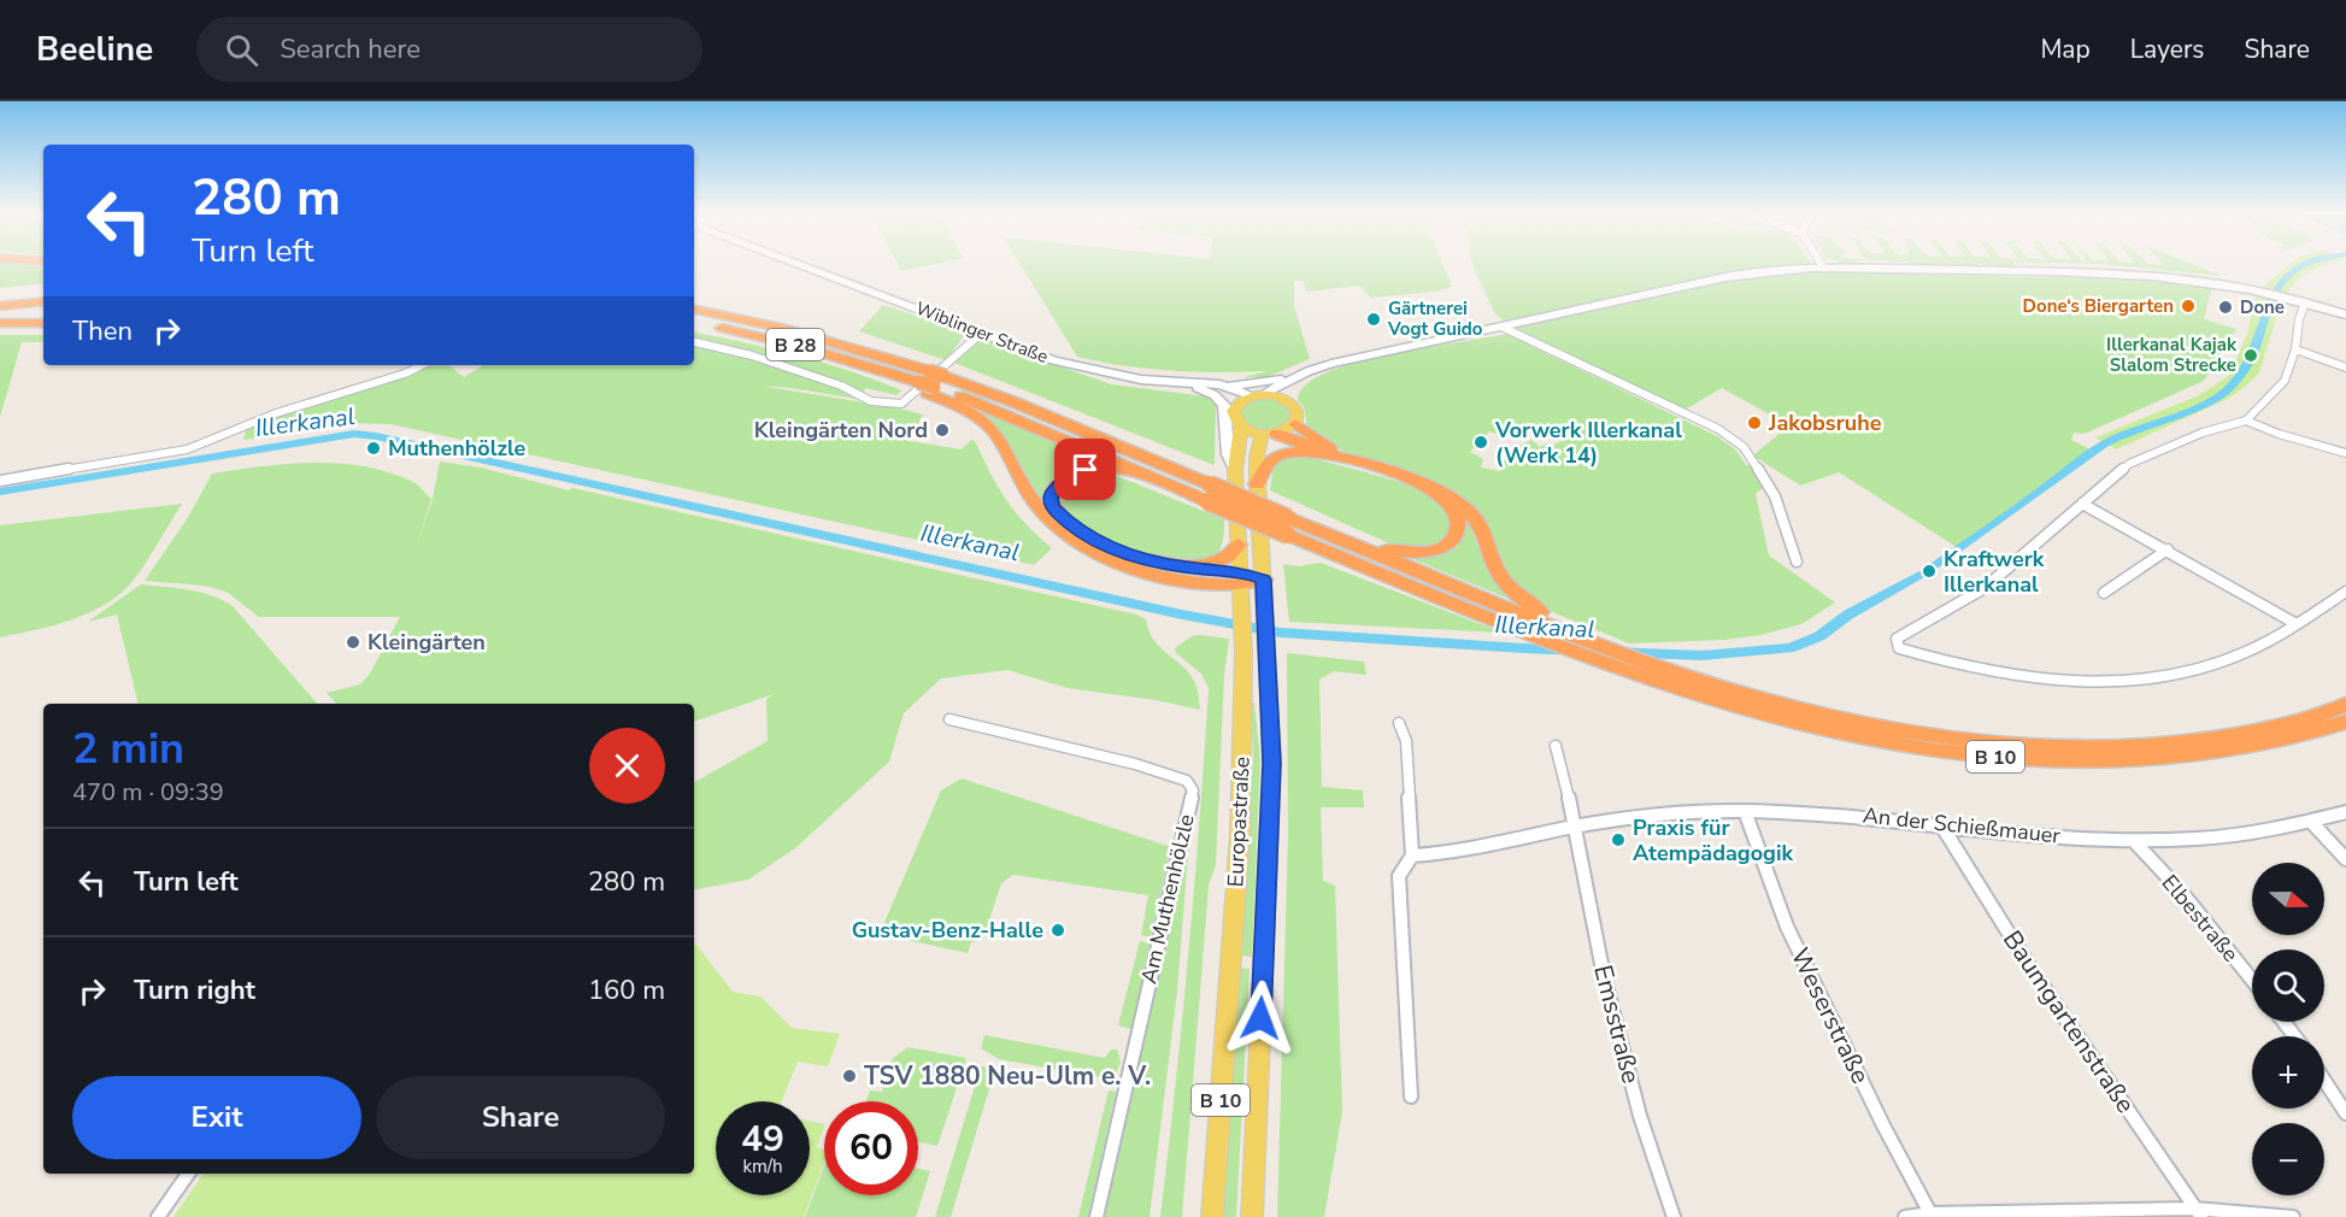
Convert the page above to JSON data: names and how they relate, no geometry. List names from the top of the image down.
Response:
{
  "streets": {
    "highway": ["B 28", "B 10"],
    "main road": ["Wiblinger Straße", "Europastraße"],
    "street": [
      "An der Schießmauer",
      "Am Muthenhölzle",
      "Elbestraße",
      "Weserstraße",
      "Baumgartenstraße",
      "Emsstraße"
    ]
  },
  "crossings": [
    ["Wiblinger Straße", "B 10"],
    ["B 28", "B 10"],
    ["B 10", "Europastraße"],
    ["An der Schießmauer", "Elbestraße"],
    ["An der Schießmauer", "Weserstraße"],
    ["An der Schießmauer", "Baumgartenstraße"],
    ["An der Schießmauer", "Emsstraße"]
  ],
  "water": ["Illerkanal"],
  "places": [
    "Done‘s Biergarten",
    "Done",
    "Gärtnerei Vogt Guido",
    "Illerkanal Kajak Slalom Strecke",
    "Jakobsruhe",
    "Kleingärten Nord",
    "Vorwerk Illerkanal (Werk 14)",
    "Muthenhölzle",
    "Kraftwerk Illerkanal",
    "Kleingärten",
    "Praxis für Atempädagogik",
    "Gustav-Benz-Halle",
    "TSV 1880 Neu-Ulm e. V."
  ],
  "north": "right",
  "page": {
    "header": "Beeline",
    "search": "Search here",
    "nav": ["Map", "Layers", "Share"],
    "turn": ["280 m", "Turn left"],
    "then": "Then",
    "heading": ["2 min", "470 m · 09:39"],
    "list": [
      {
        "name": "Turn left",
        "value": "280 m"
      },
      {
        "name": "Turn right",
        "value": "160 m"
      }
    ],
    "map_buttons": ["+", "−"],
    "buttons": ["Exit", "Share"],
    "speed": "49 km/h",
    "limit": "60"
  }
}
